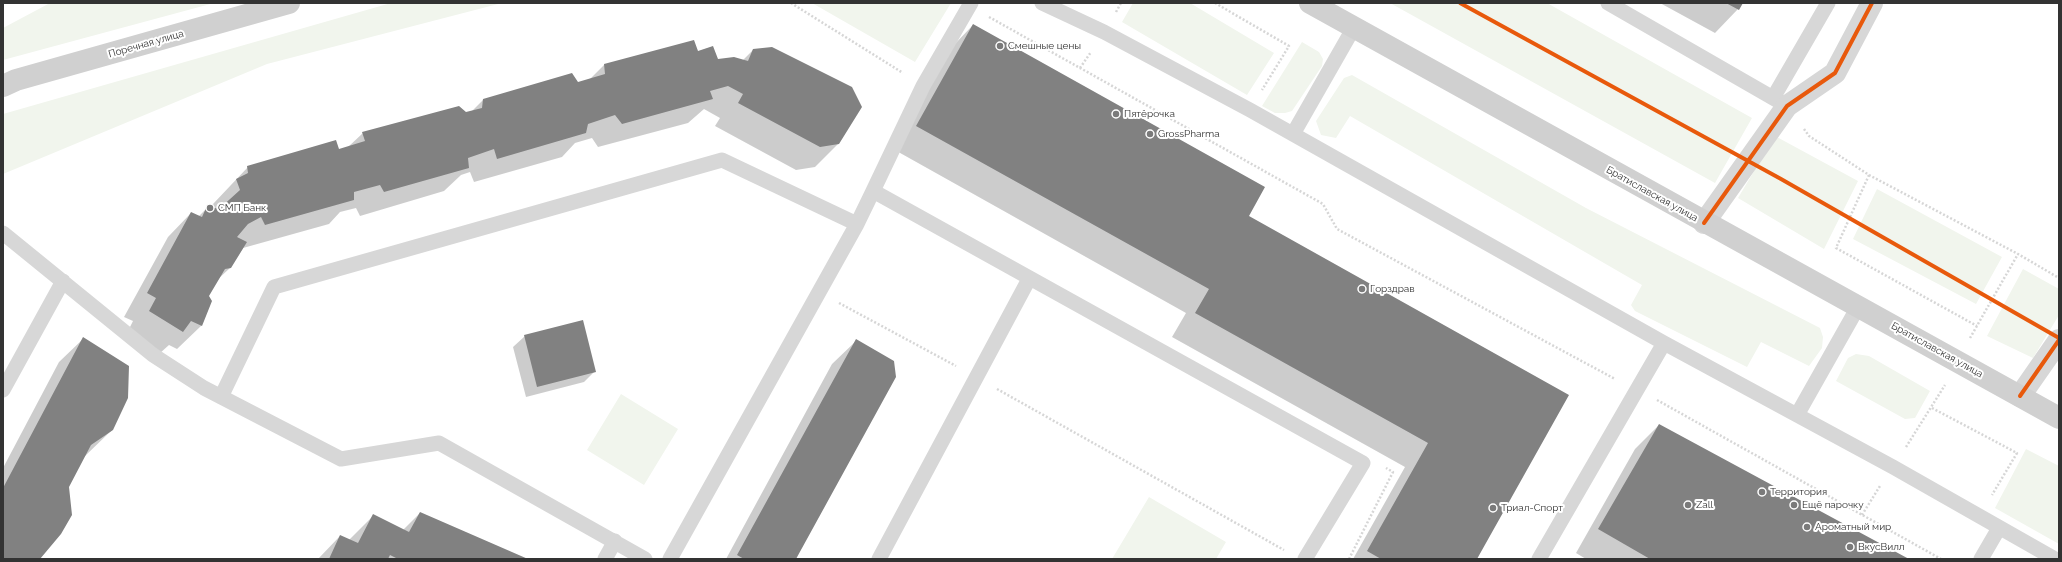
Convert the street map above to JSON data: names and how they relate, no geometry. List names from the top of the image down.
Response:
{
  "streets": {
    "main road": ["Поречная улица", "Братиславская улица"]
  },
  "places": [
    "Смешные цены",
    "Пятёрочка",
    "GrossPharma",
    "СМП Банк",
    "Горздрав",
    "Территория",
    "Zall",
    "Ещё парочку",
    "Триал-Спорт",
    "Ароматный мир",
    "ВкусВилл"
  ]
}
